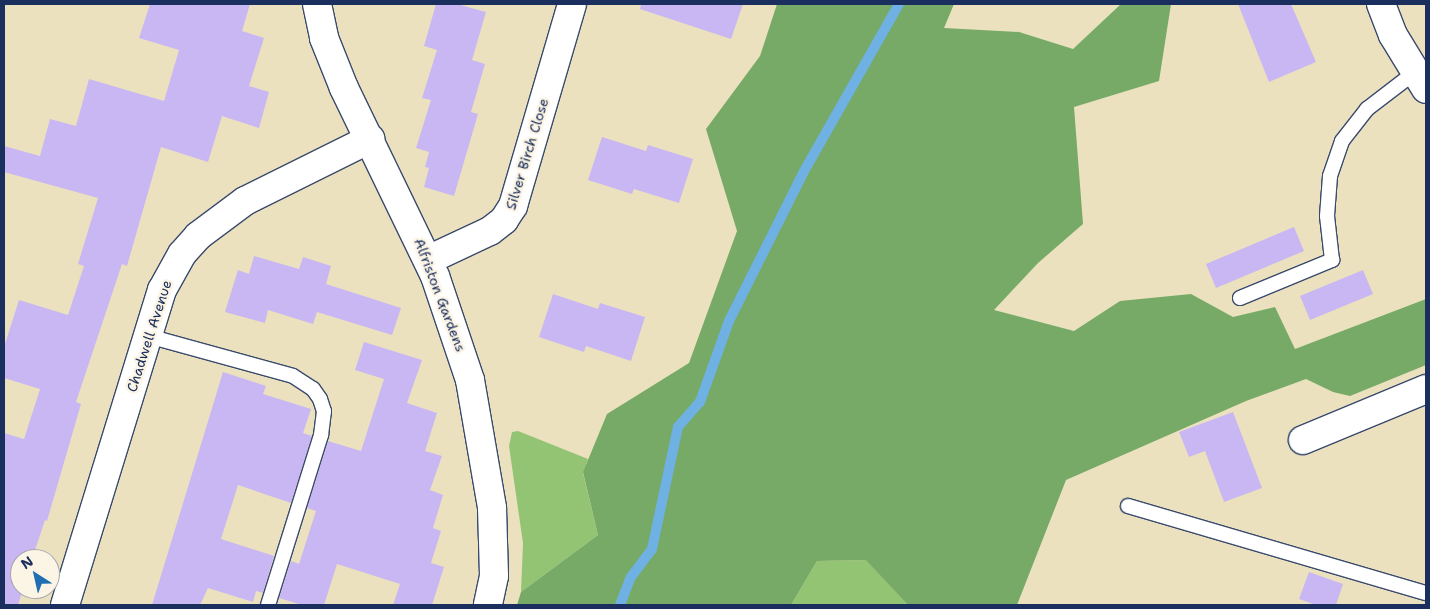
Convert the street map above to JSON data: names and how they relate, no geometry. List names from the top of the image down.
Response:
{
  "streets": {
    "street": ["Silver Birch Close", "Alfriston Gardens", "Chadwell Avenue"]
  },
  "crossings": [
    ["Silver Birch Close", "Alfriston Gardens"],
    ["Alfriston Gardens", "Chadwell Avenue"]
  ],
  "north": "top left"
}
